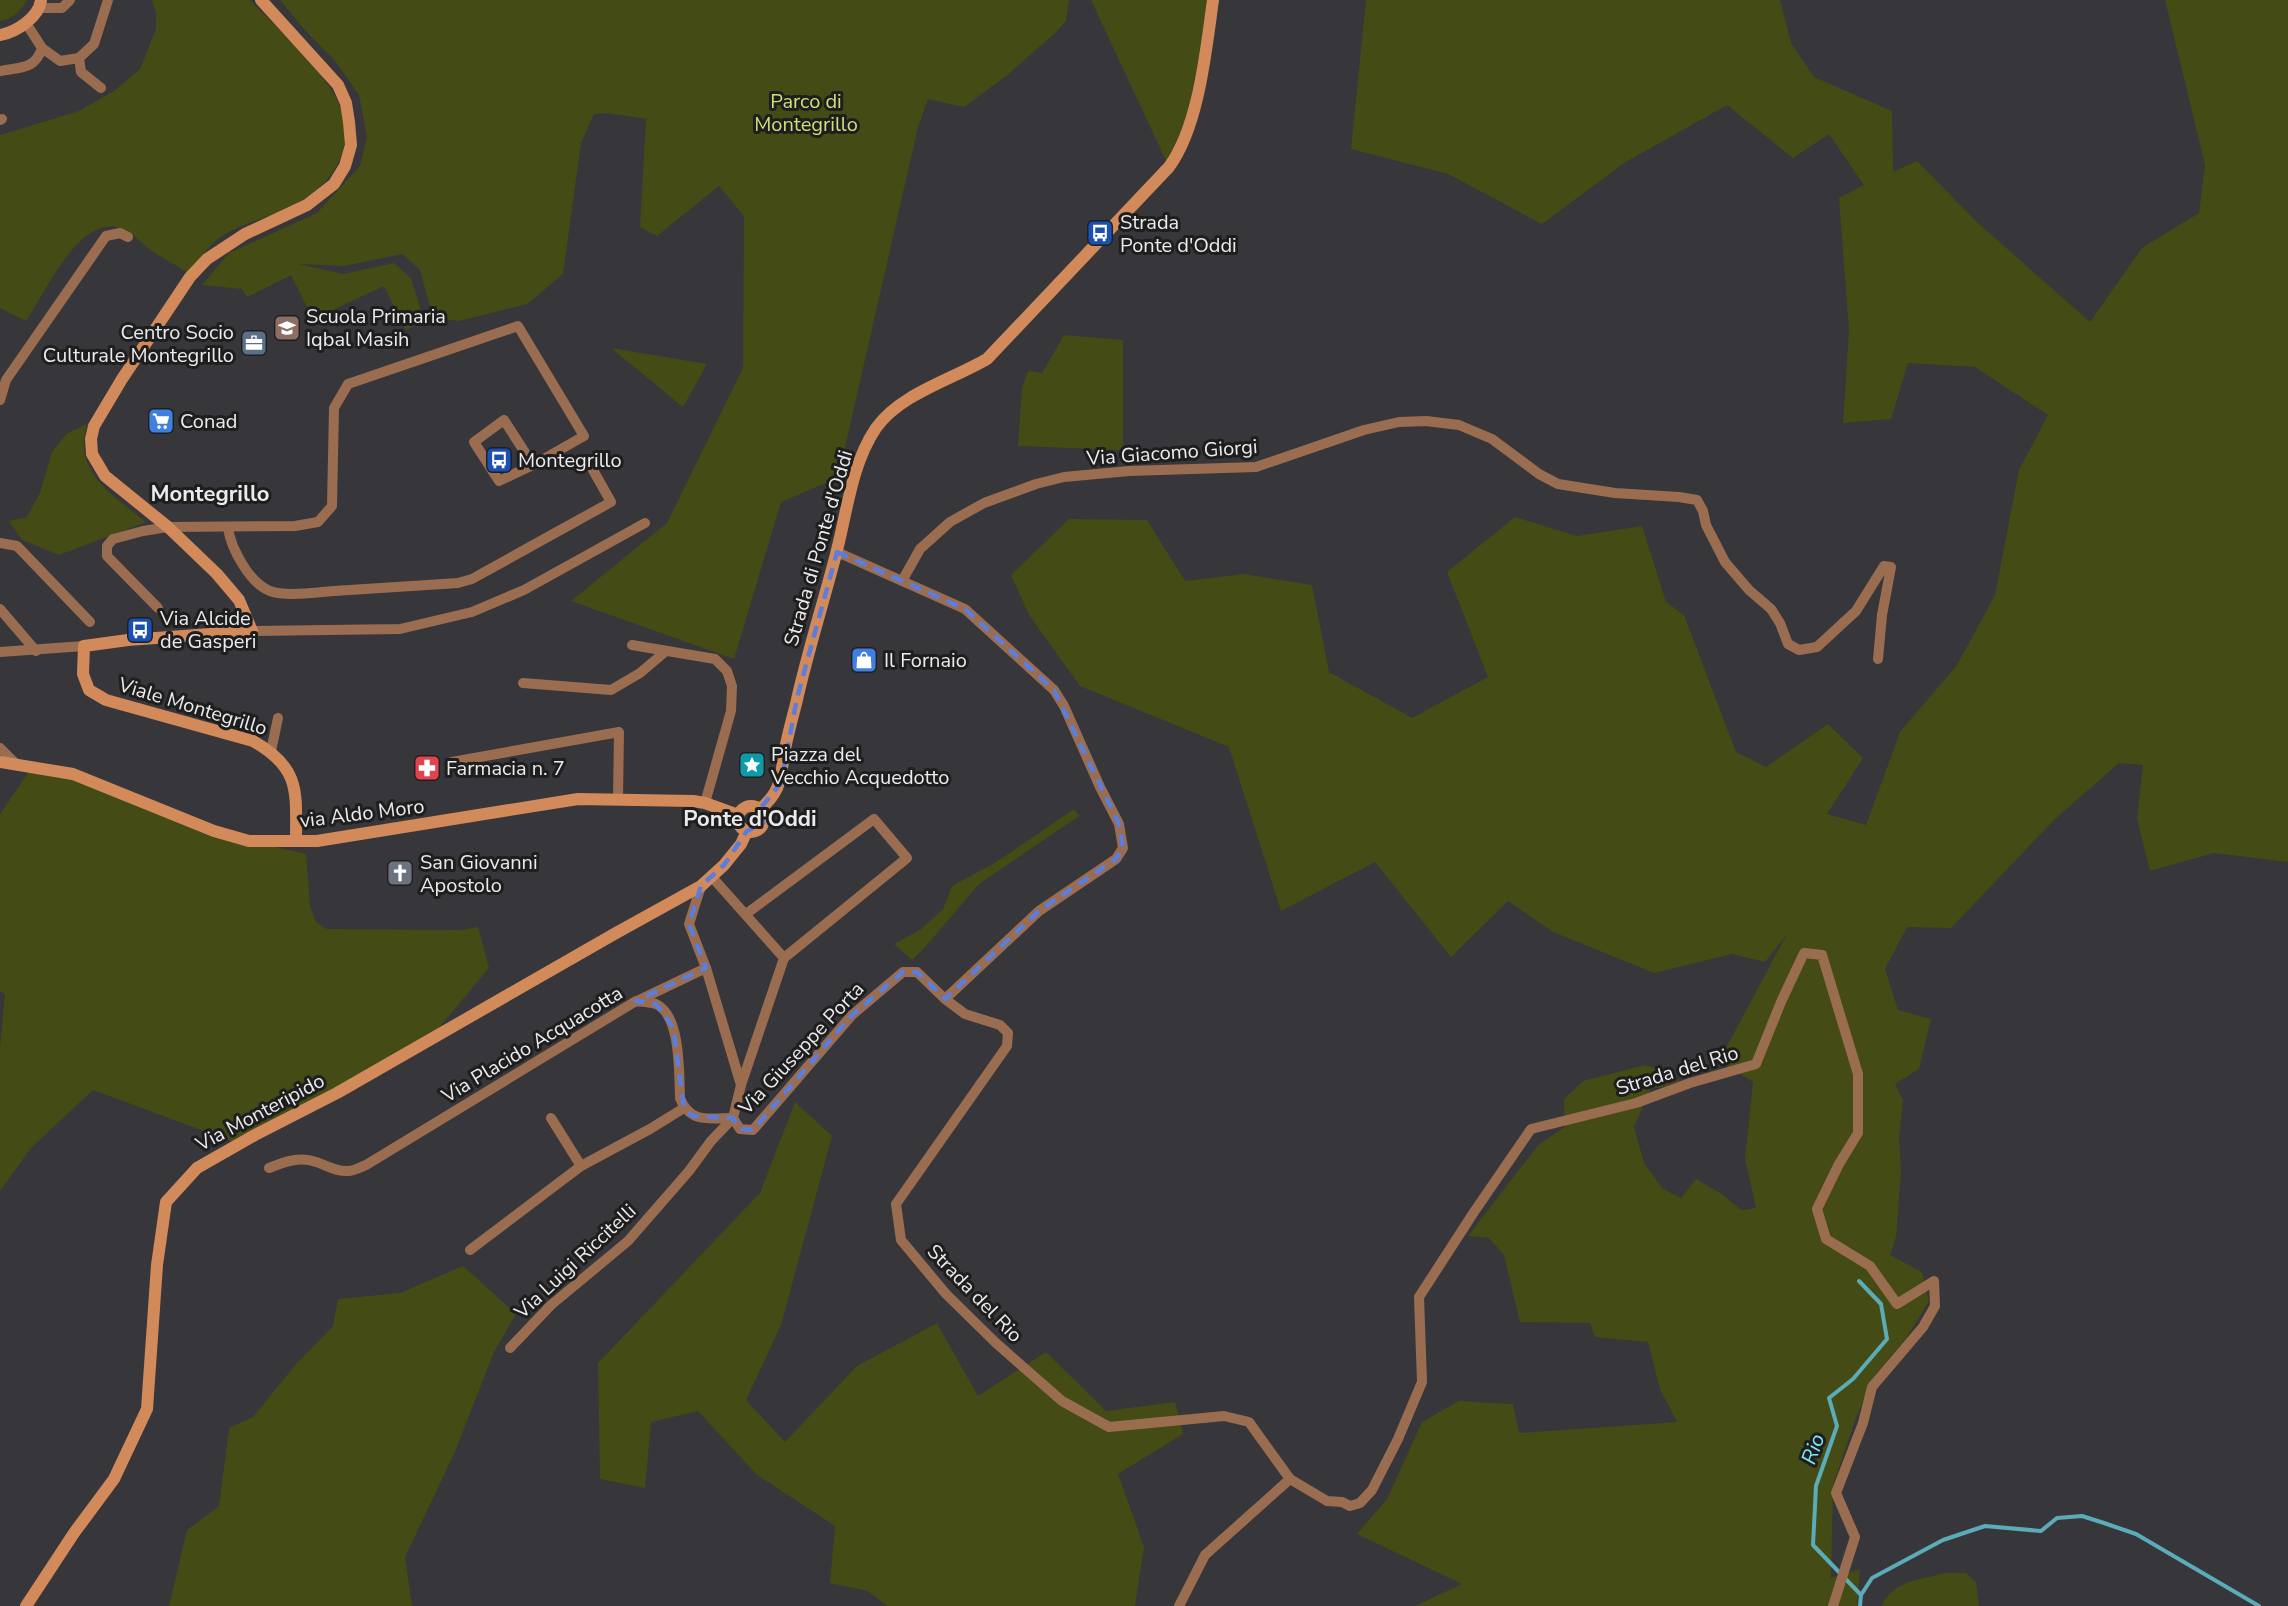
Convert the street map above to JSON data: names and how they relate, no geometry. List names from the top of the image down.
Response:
{
  "streets": {
    "street": [
      "Via Giacomo Giorgi",
      "Strada di Ponte d'Oddi",
      "Viale Montegrillo",
      "via Aldo Moro",
      "Via Placido Acquacotta",
      "Via Giuseppe Porta",
      "Strada del Rio",
      "Via Monteripido",
      "Via Luigi Riccitelli"
    ]
  },
  "crossings": [
    ["Strada di Ponte d'Oddi", "via Aldo Moro"],
    ["Strada di Ponte d'Oddi", "Via Monteripido"],
    ["Viale Montegrillo", "via Aldo Moro"],
    ["via Aldo Moro", "Via Monteripido"],
    ["Via Giuseppe Porta", "Strada del Rio"],
    ["Via Giuseppe Porta", "Via Luigi Riccitelli"]
  ],
  "districts": ["Montegrillo", "Ponte d'Oddi"],
  "water": ["Rio"],
  "parks": ["Parco di Montegrillo"],
  "places": {
    "bus stop": ["Strada Ponte d'Oddi", "Montegrillo", "Via Alcide de Gasperi"],
    "school or university": ["Scuola Primaria Iqbal Masih"],
    "office": ["Centro Socio Culturale Montegrillo"],
    "supermarket": ["Conad"],
    "shop": ["Il Fornaio"],
    "place": ["Piazza del Vecchio Acquedotto"],
    "pharmacy": ["Farmacia n. 7"],
    "church": ["San Giovanni Apostolo"]
  }
}
